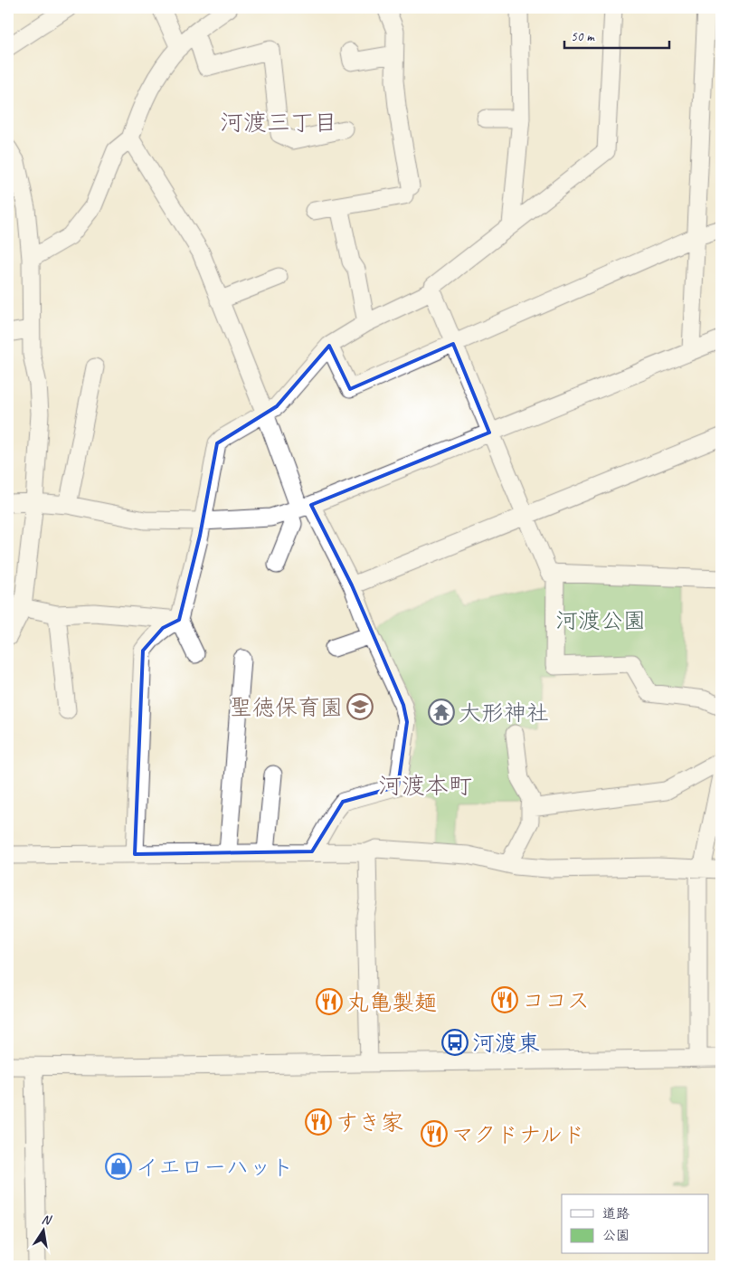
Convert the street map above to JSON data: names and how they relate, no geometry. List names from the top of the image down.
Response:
{
  "districts": ["河渡三丁目", "河渡本町"],
  "parks": ["河渡公園"],
  "places": {
    "school or university": ["聖徳保育園"],
    "temple": ["大形神社"],
    "restaurant": [
      "ココス",
      "丸亀製麺",
      "すき家",
      "マクドナルド"
    ],
    "bus stop": ["河渡東"],
    "shop": ["イエローハット"]
  },
  "legend": ["道路", "公園"],
  "scale_bar": "50 m",
  "north": "top"
}
